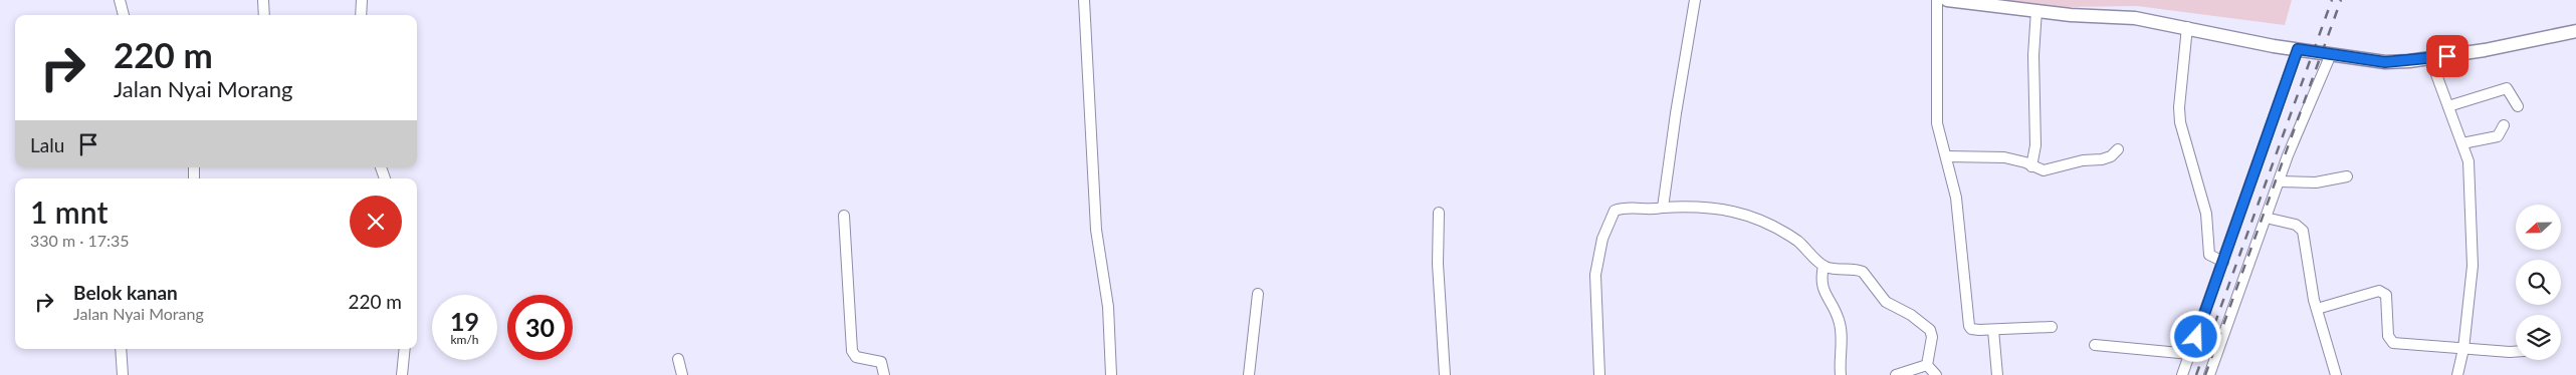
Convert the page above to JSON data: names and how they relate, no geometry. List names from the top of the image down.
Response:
{
  "north": "left",
  "page": {
    "turn": ["220 m", "Jalan Nyai Morang"],
    "then": "Lalu",
    "heading": ["1 mnt", "330 m · 17:35"],
    "list": [
      {
        "name": "Belok kanan",
        "note": "Jalan Nyai Morang",
        "value": "220 m"
      }
    ],
    "speed": "19 km/h",
    "limit": "30"
  }
}
